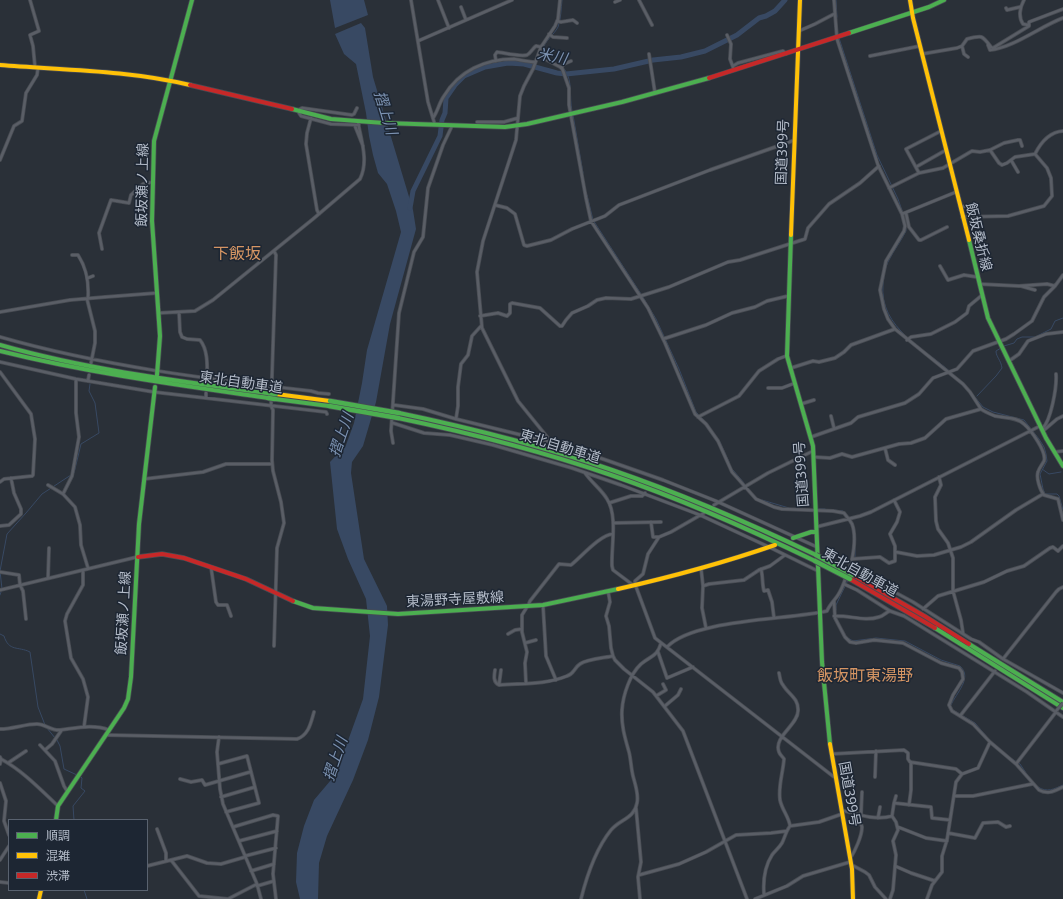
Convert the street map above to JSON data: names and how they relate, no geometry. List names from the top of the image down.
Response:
{
  "streets": {
    "main road": [
      "国道399号",
      "飯坂瀬ノ上線",
      "飯坂桑折線",
      "東北自動車道",
      "東湯野寺屋敷線"
    ]
  },
  "crossings": [
    ["飯坂瀬ノ上線", "東湯野寺屋敷線"]
  ],
  "districts": ["下飯坂", "飯坂町東湯野"],
  "water": ["米川", "摺上川"],
  "legend": ["順調", "混雑", "渋滞"]
}
